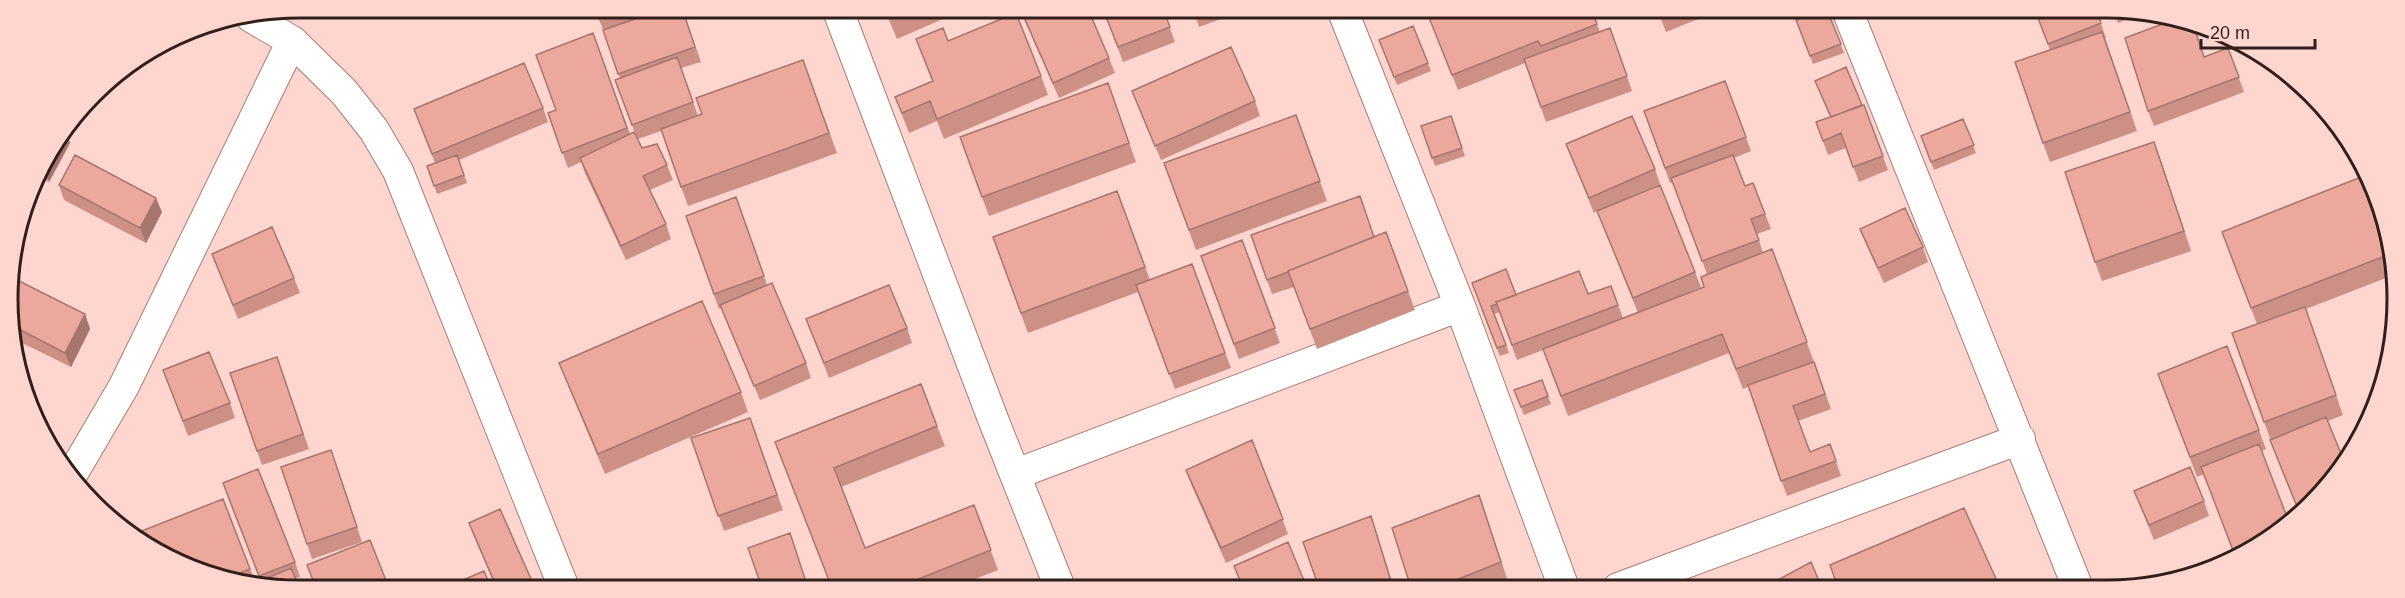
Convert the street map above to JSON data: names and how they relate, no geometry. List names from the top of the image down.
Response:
{
  "scale_bar": "20 m"
}
